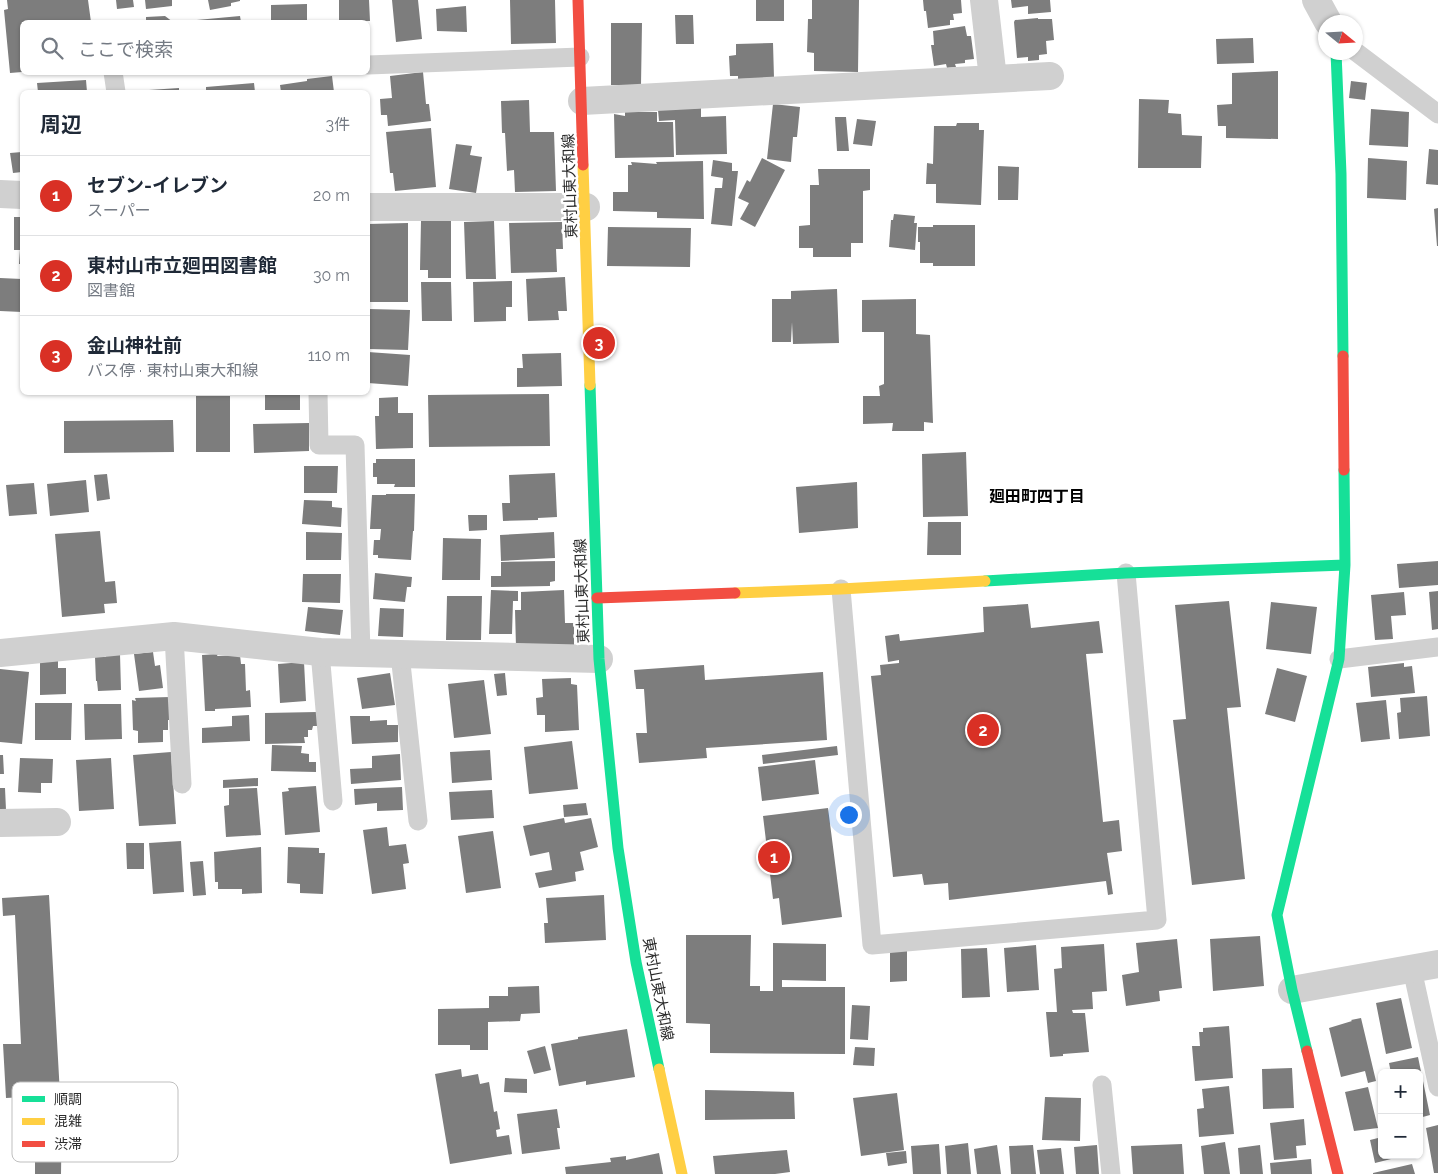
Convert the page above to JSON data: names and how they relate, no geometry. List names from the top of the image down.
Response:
{
  "streets": {
    "street": ["東村山東大和線"]
  },
  "districts": ["廻田町四丁目"],
  "legend": ["順調", "混雑", "渋滞"],
  "north": "right",
  "page": {
    "search": "ここで検索",
    "heading": ["周辺", "3件"],
    "list": [
      {
        "mark": "1",
        "name": "セブン-イレブン",
        "note": "スーパー",
        "value": "20 m"
      },
      {
        "mark": "2",
        "name": "東村山市立廻田図書館",
        "note": "図書館",
        "value": "30 m"
      },
      {
        "mark": "3",
        "name": "金山神社前",
        "note": "バス停 · 東村山東大和線",
        "value": "110 m"
      }
    ],
    "pins": ["3", "2", "1"],
    "map_buttons": ["+", "−"]
  }
}
